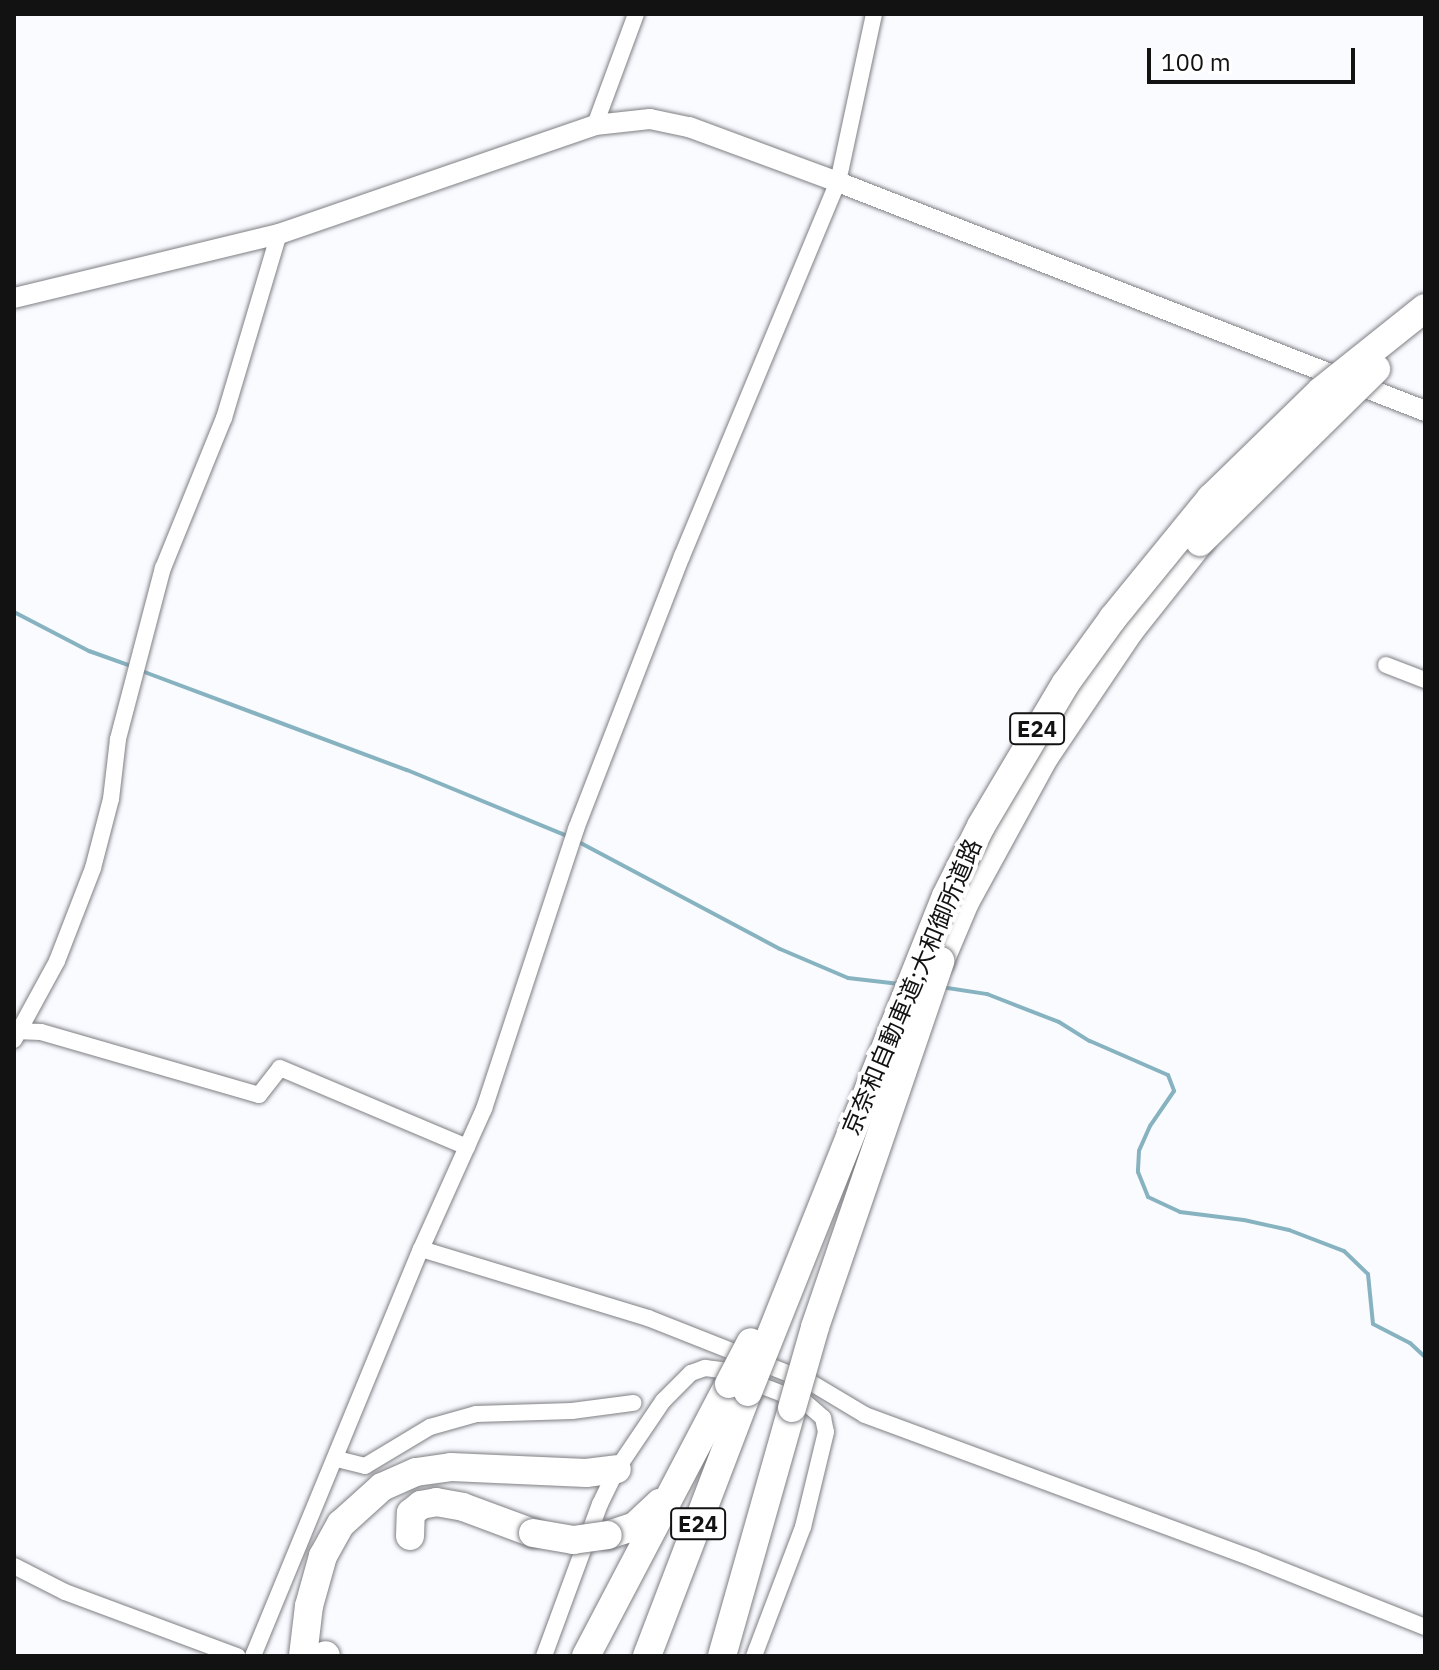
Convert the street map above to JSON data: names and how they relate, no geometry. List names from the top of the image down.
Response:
{
  "streets": {
    "highway": ["E24", "京奈和自動車道;大和御所道路"]
  },
  "scale_bar": "100 m"
}
